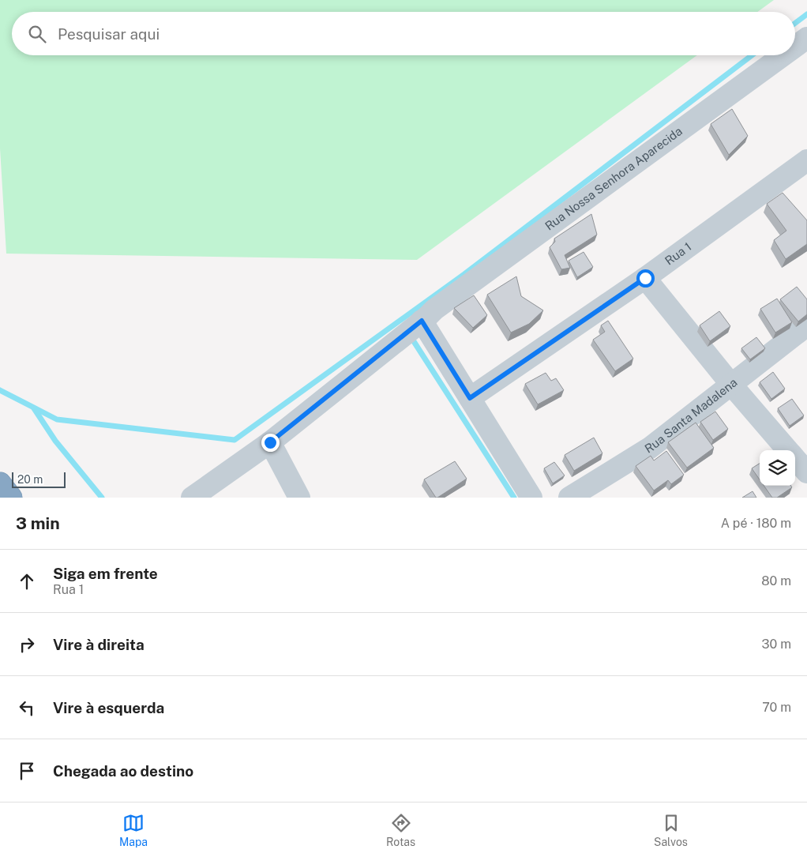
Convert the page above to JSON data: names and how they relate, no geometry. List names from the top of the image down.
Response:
{
  "streets": {
    "street": ["Rua Nossa Senhora Aparecida", "Rua 1", "Rua Santa Madalena"]
  },
  "scale_bar": "20 m",
  "page": {
    "search": "Pesquisar aqui",
    "scale": "20 m",
    "heading": ["3 min", "A pé · 180 m"],
    "list": [
      ["Siga em frente", "Rua 1", "80 m"],
      ["Vire à direita", "30 m"],
      ["Vire à esquerda", "70 m"],
      "Chegada ao destino"
    ],
    "nav": ["Mapa", "Rotas", "Salvos"]
  }
}
